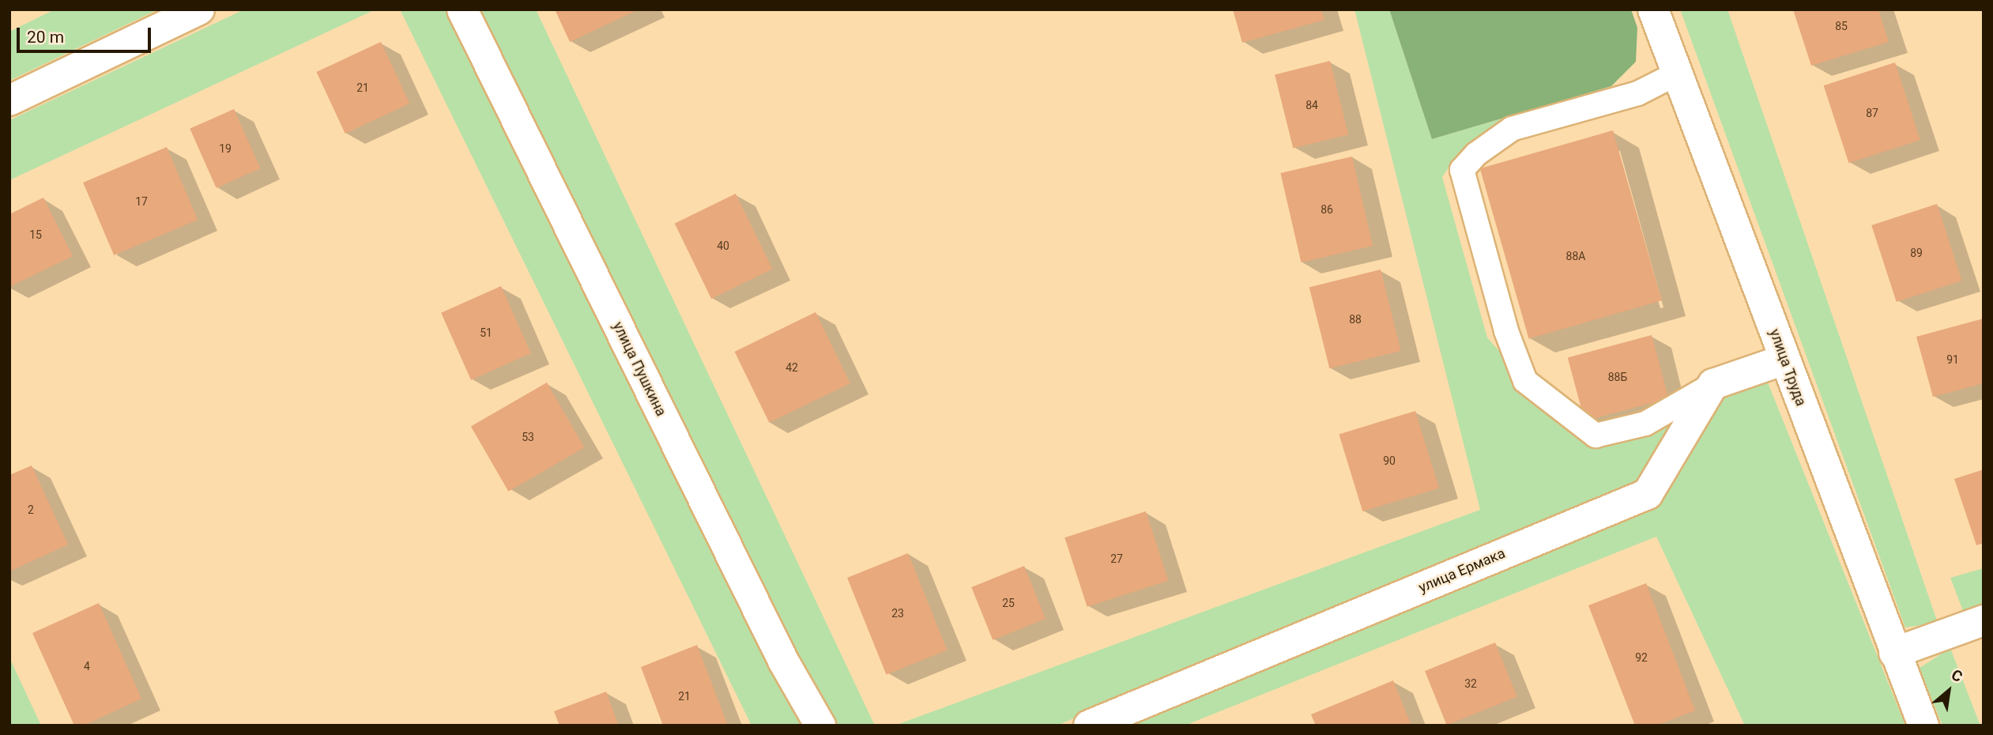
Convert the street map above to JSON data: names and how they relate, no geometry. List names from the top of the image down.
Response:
{
  "streets": {
    "street": ["улица Труда", "улица Пушкина", "улица Ермака"]
  },
  "house_numbers": [
    "85",
    "21",
    "84",
    "87",
    "19",
    "17",
    "86",
    "15",
    "40",
    "89",
    "88А",
    "88",
    "51",
    "91",
    "42",
    "88Б",
    "53",
    "90",
    "2",
    "27",
    "25",
    "23",
    "92",
    "4",
    "32",
    "21"
  ],
  "scale_bar": "20 m",
  "north": "top right"
}
